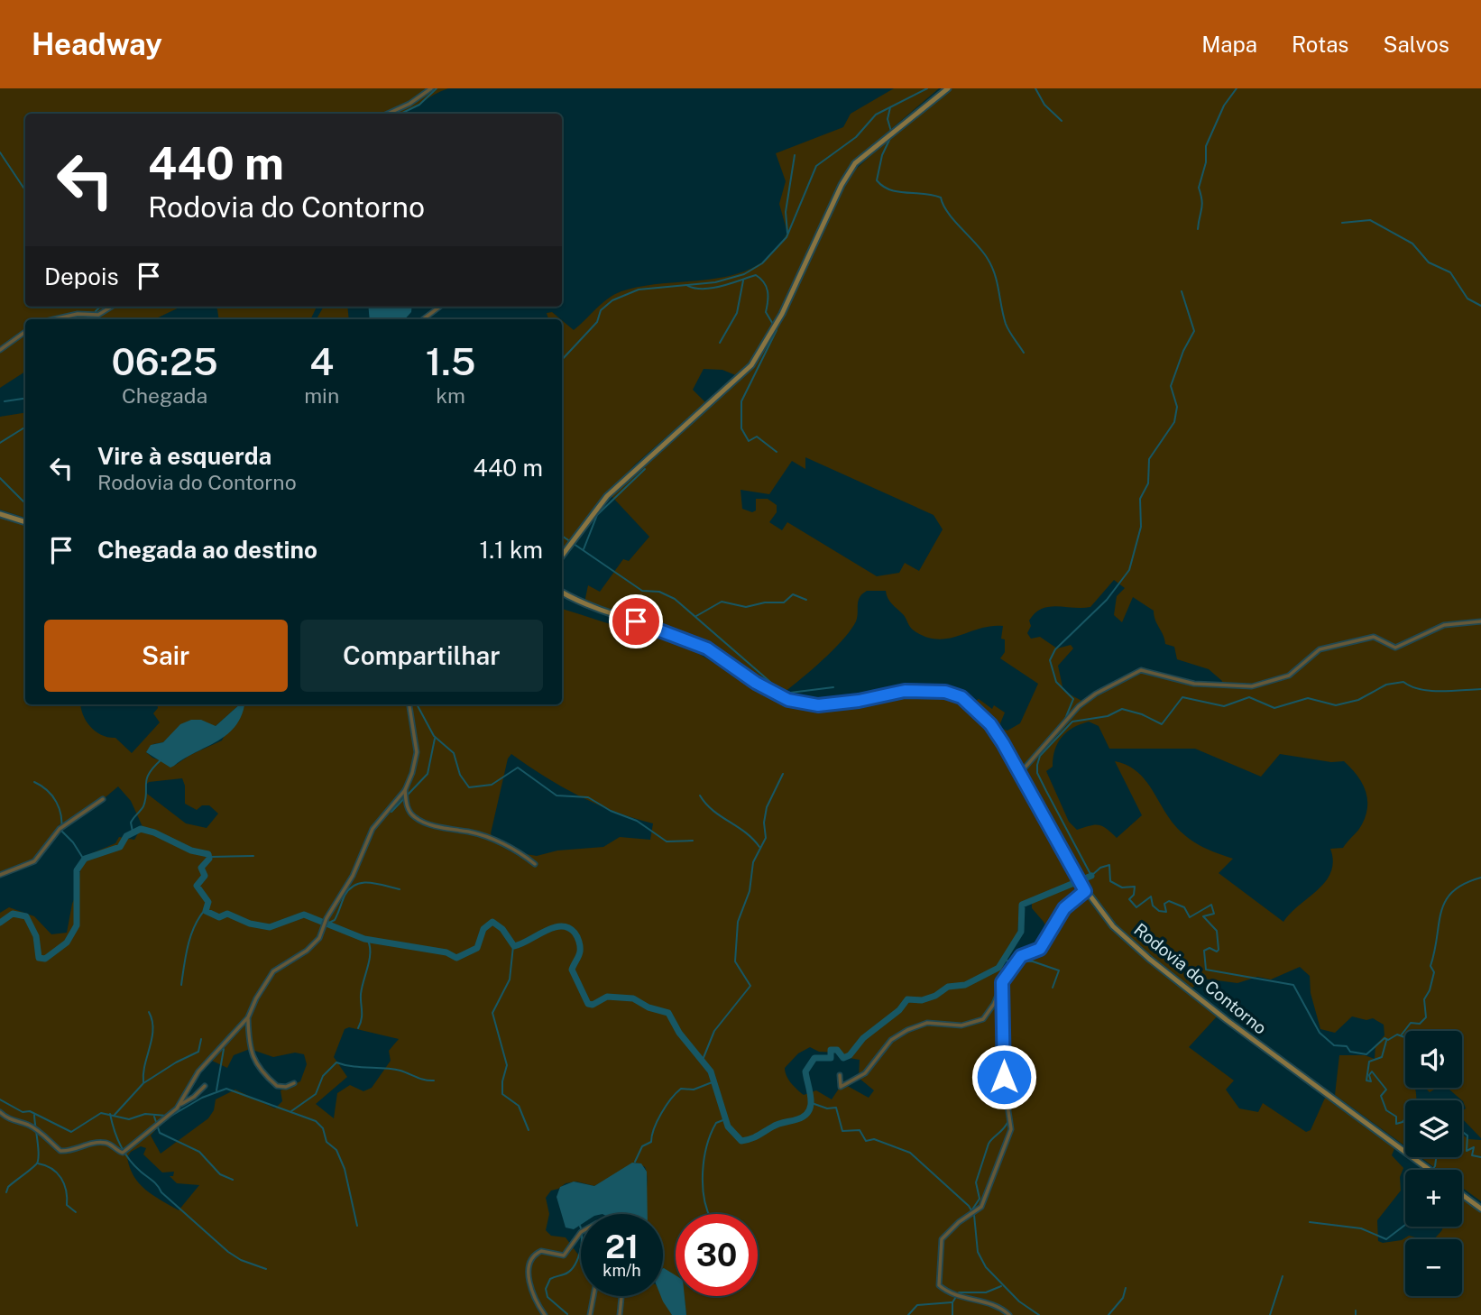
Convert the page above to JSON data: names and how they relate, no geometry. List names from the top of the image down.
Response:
{
  "streets": {
    "main road": ["Rodovia do Contorno"]
  },
  "page": {
    "header": "Headway",
    "nav": ["Mapa", "Rotas", "Salvos"],
    "turn": ["440 m", "Rodovia do Contorno"],
    "then": "Depois",
    "eta": [
      "06:25",
      "Chegada",
      "4",
      "min",
      "1.5",
      "km"
    ],
    "list": [
      {
        "name": "Vire à esquerda",
        "note": "Rodovia do Contorno",
        "value": "440 m"
      },
      {
        "name": "Chegada ao destino",
        "value": "1.1 km"
      }
    ],
    "buttons": ["Sair", "Compartilhar"],
    "map_buttons": ["+", "−"],
    "speed": "21 km/h",
    "limit": "30"
  }
}
